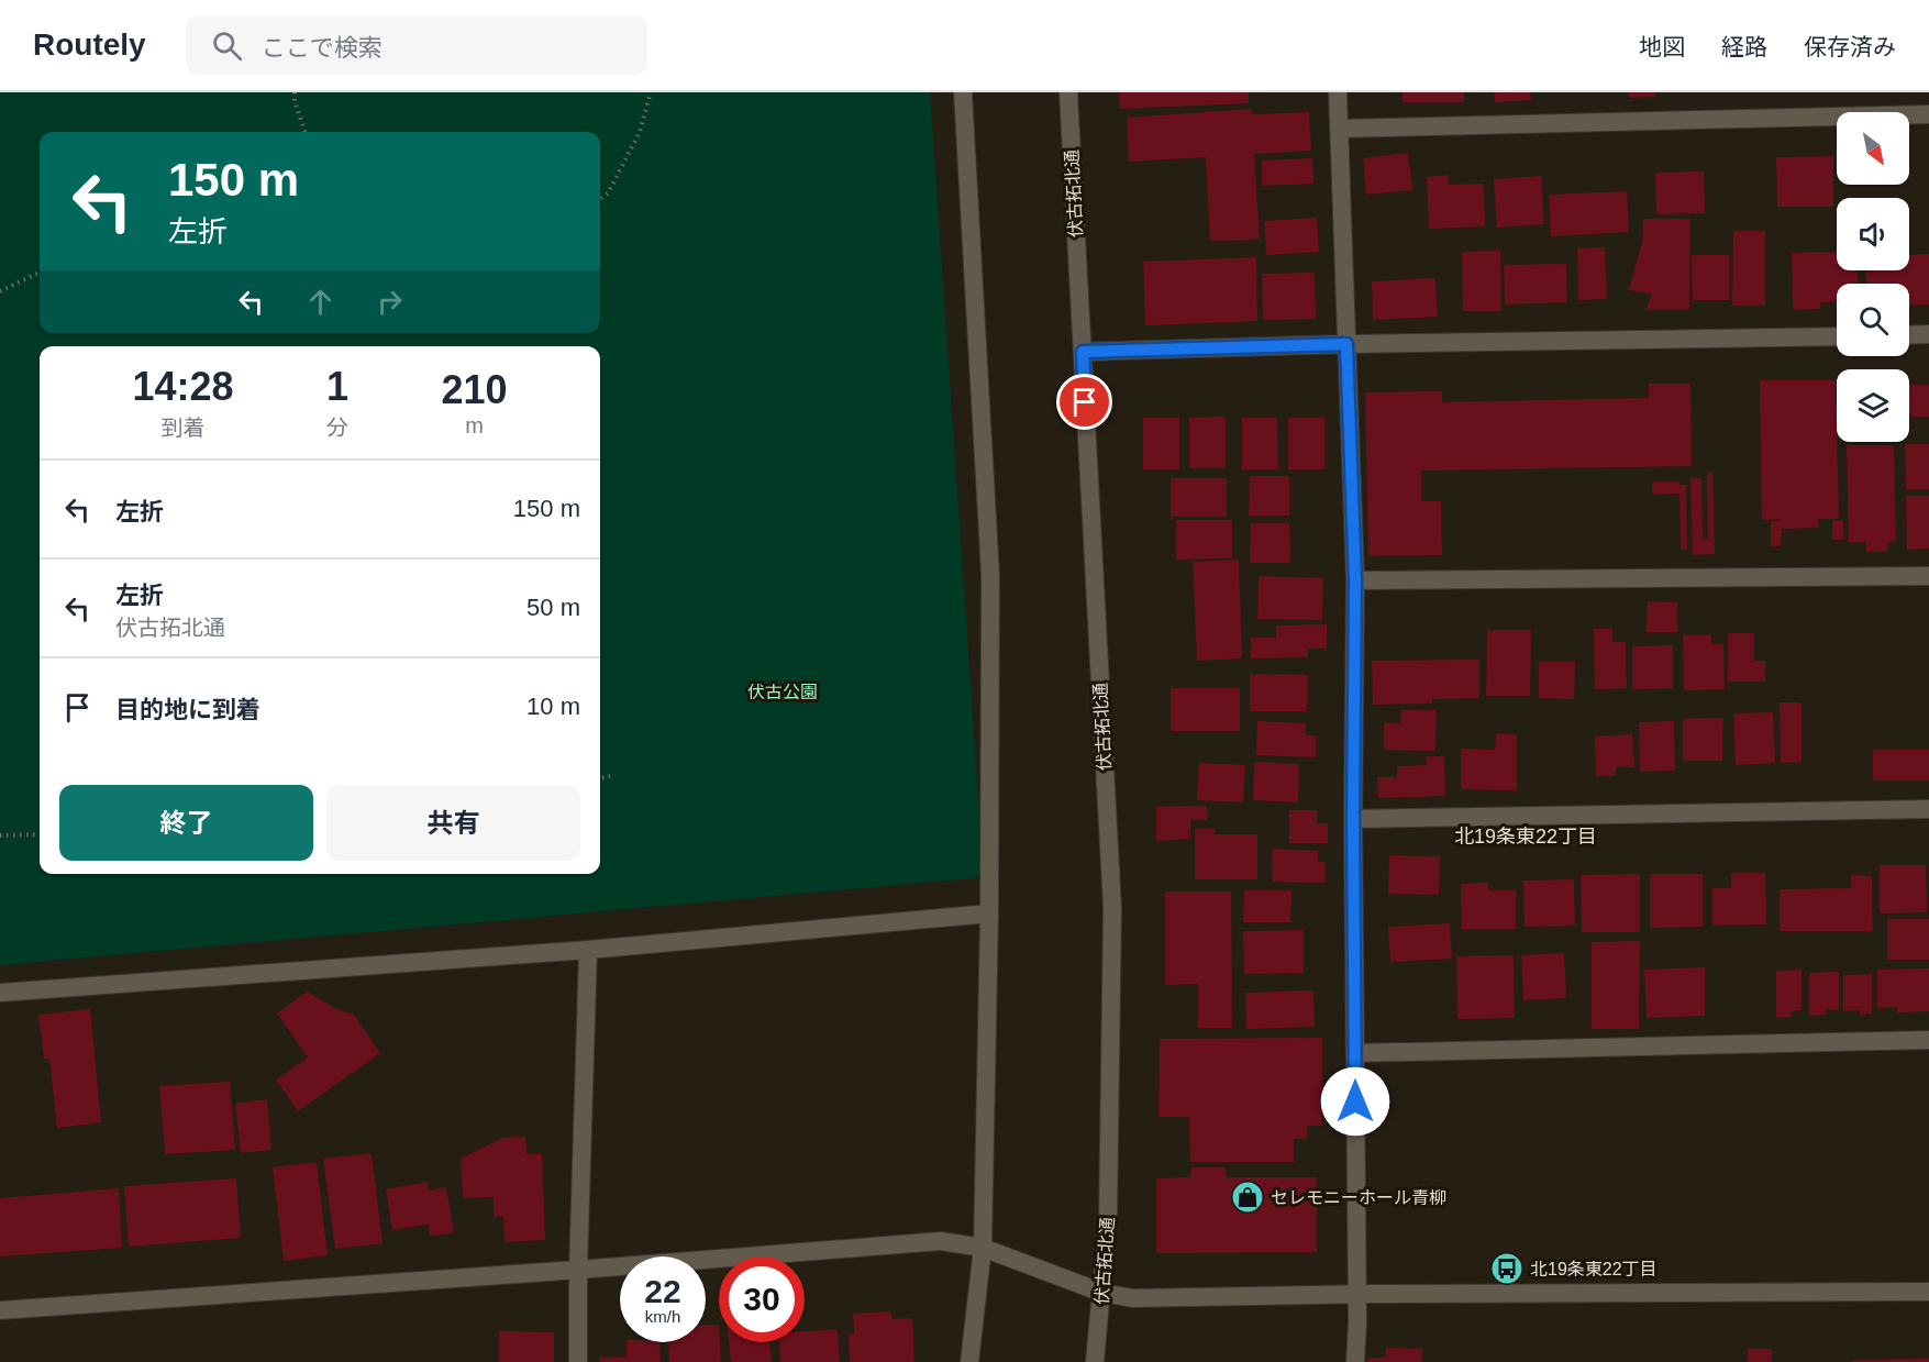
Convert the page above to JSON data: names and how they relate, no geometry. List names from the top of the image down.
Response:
{
  "streets": {
    "street": ["伏古拓北通"]
  },
  "districts": ["北19条東22丁目"],
  "parks": ["伏古公園"],
  "places": {
    "shop": ["セレモニーホール青柳"],
    "bus stop": ["北19条東22丁目"]
  },
  "north": "bottom right",
  "page": {
    "header": "Routely",
    "search": "ここで検索",
    "nav": ["地図", "経路", "保存済み"],
    "turn": ["150 m", "左折"],
    "eta": [
      "14:28",
      "到着",
      "1",
      "分",
      "210",
      "m"
    ],
    "list": [
      {
        "name": "左折",
        "value": "150 m"
      },
      {
        "name": "左折",
        "note": "伏古拓北通",
        "value": "50 m"
      },
      {
        "name": "目的地に到着",
        "value": "10 m"
      }
    ],
    "buttons": ["終了", "共有"],
    "speed": "22 km/h",
    "limit": "30"
  }
}
